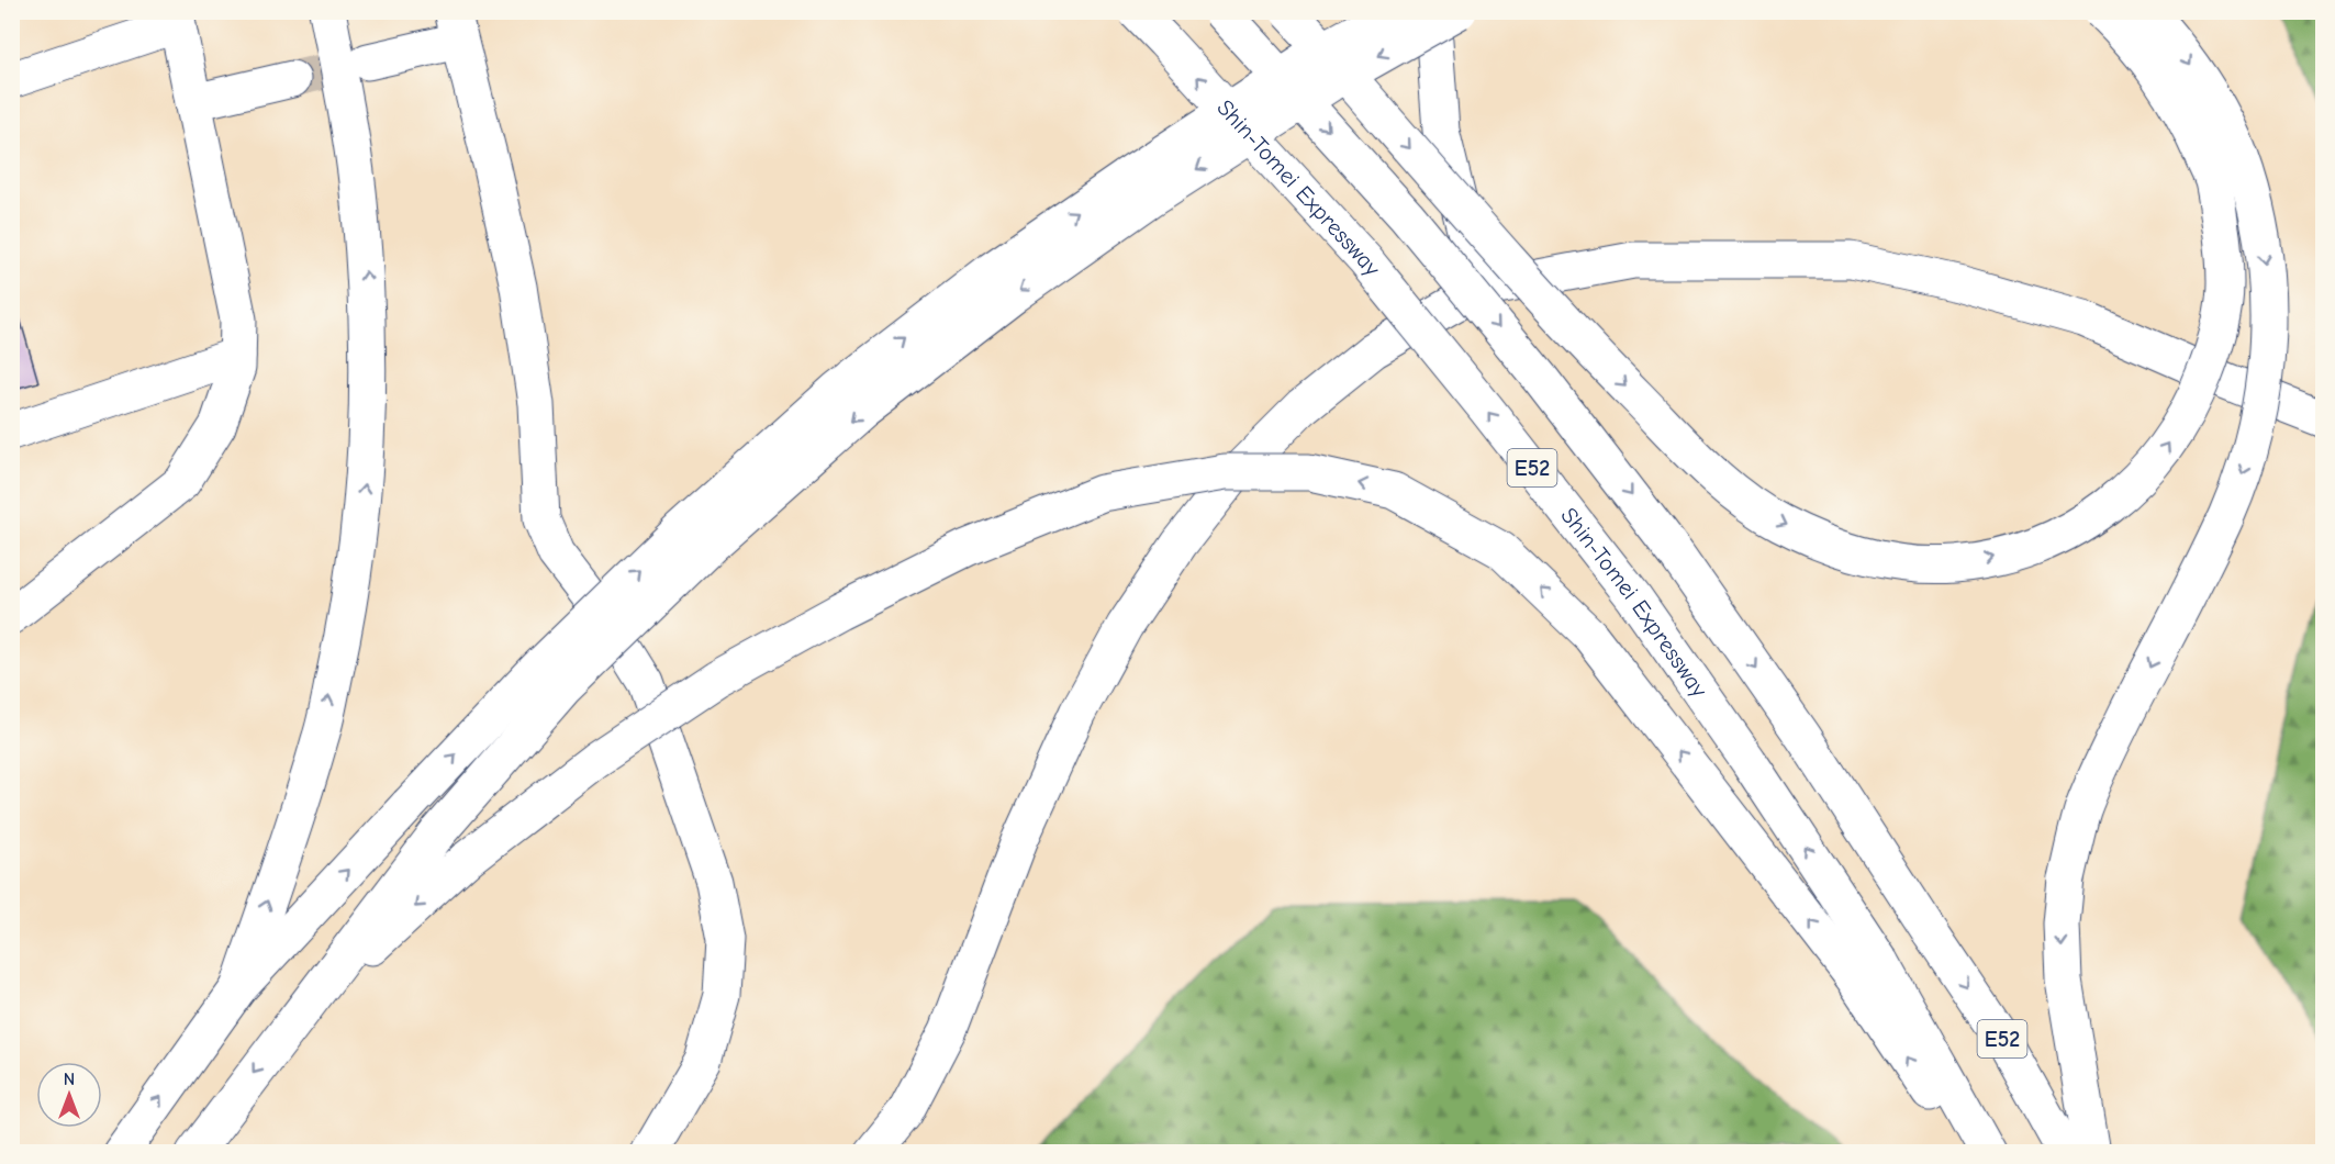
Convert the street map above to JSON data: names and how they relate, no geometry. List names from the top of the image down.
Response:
{
  "streets": {
    "main road": ["Shin-Tomei Expressway", "E52"]
  },
  "north": "top"
}
